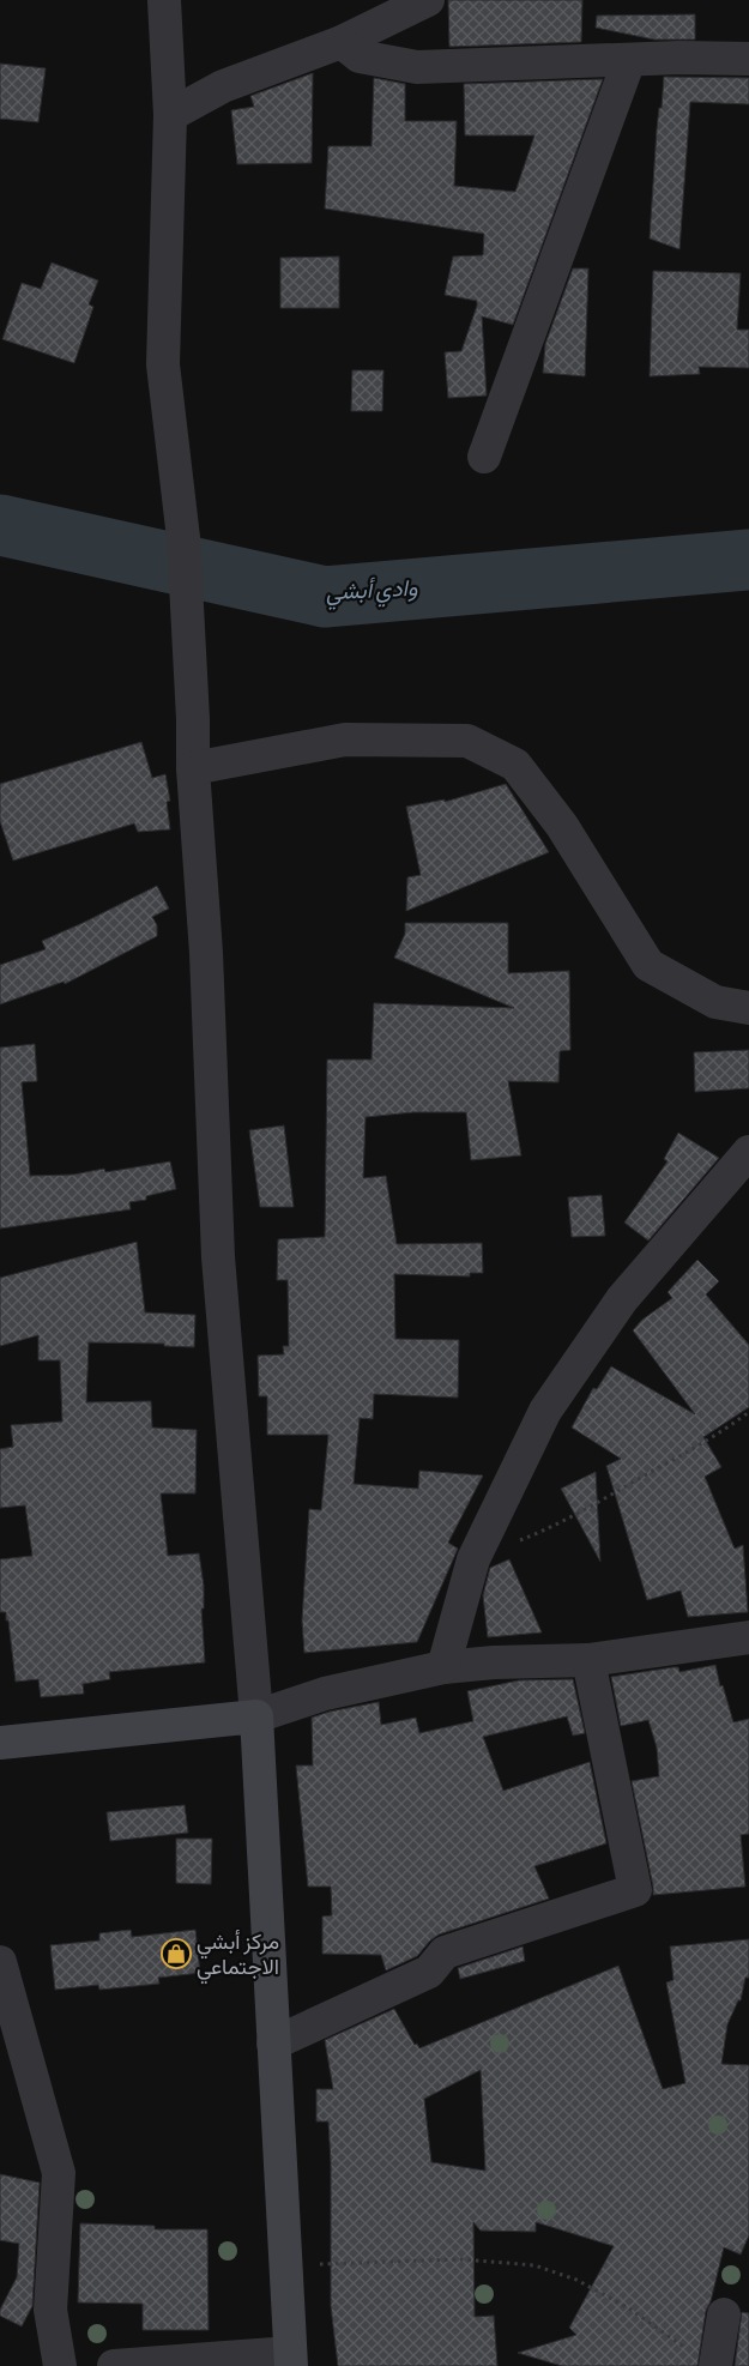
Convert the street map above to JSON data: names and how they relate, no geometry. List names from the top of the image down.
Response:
{
  "water": ["وادي أبشي"],
  "places": {
    "shop": ["مركز أبشي الاجتماعي"]
  }
}
